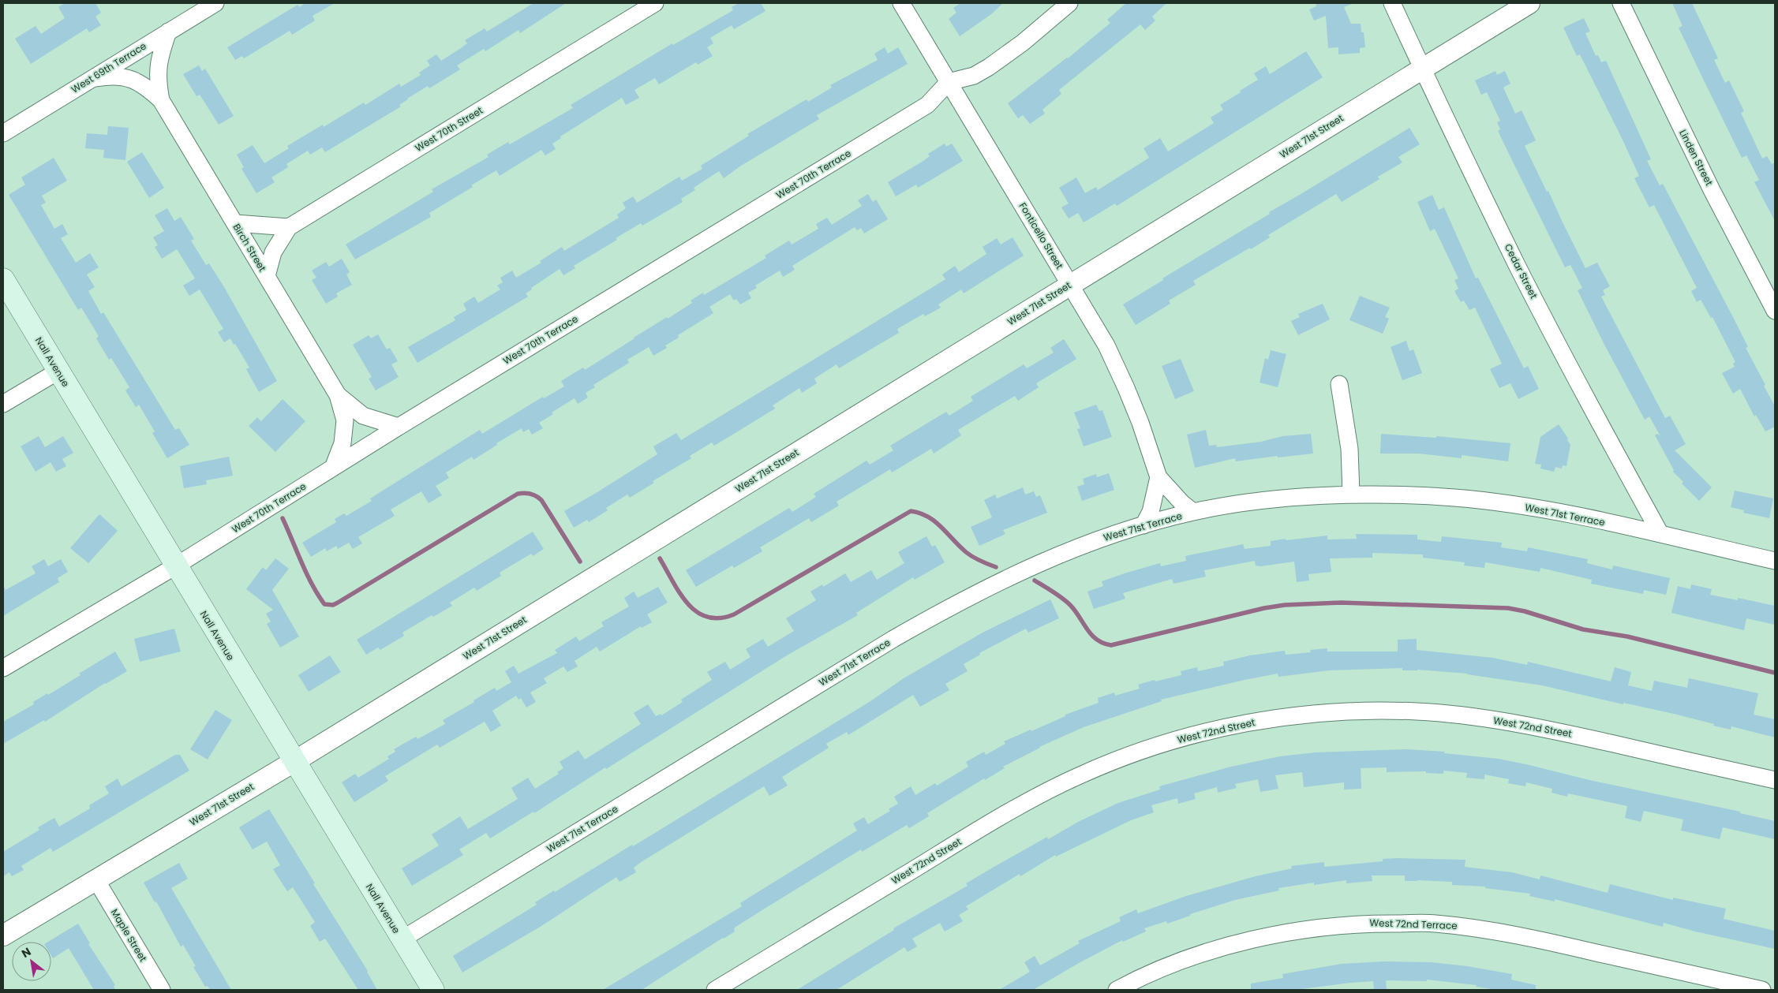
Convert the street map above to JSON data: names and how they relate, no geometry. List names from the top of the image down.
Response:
{
  "streets": {
    "main road": ["Nall Avenue"],
    "street": [
      "West 69th Terrace",
      "West 70th Street",
      "West 71st Street",
      "Linden Street",
      "West 70th Terrace",
      "Fonticello Street",
      "Birch Street",
      "Cedar Street",
      "West 71st Terrace",
      "West 72nd Street",
      "West 72nd Terrace",
      "Maple Street"
    ]
  },
  "crossings": [
    ["West 69th Terrace", "Birch Street"],
    ["West 71st Street", "Fonticello Street"],
    ["West 71st Street", "Cedar Street"],
    ["West 71st Street", "Nall Avenue"],
    ["West 71st Street", "Maple Street"],
    ["West 70th Terrace", "Fonticello Street"],
    ["West 70th Terrace", "Birch Street"],
    ["West 70th Terrace", "Nall Avenue"],
    ["Fonticello Street", "West 71st Terrace"],
    ["Cedar Street", "West 71st Terrace"],
    ["Nall Avenue", "West 71st Terrace"]
  ],
  "north": "top left"
}
